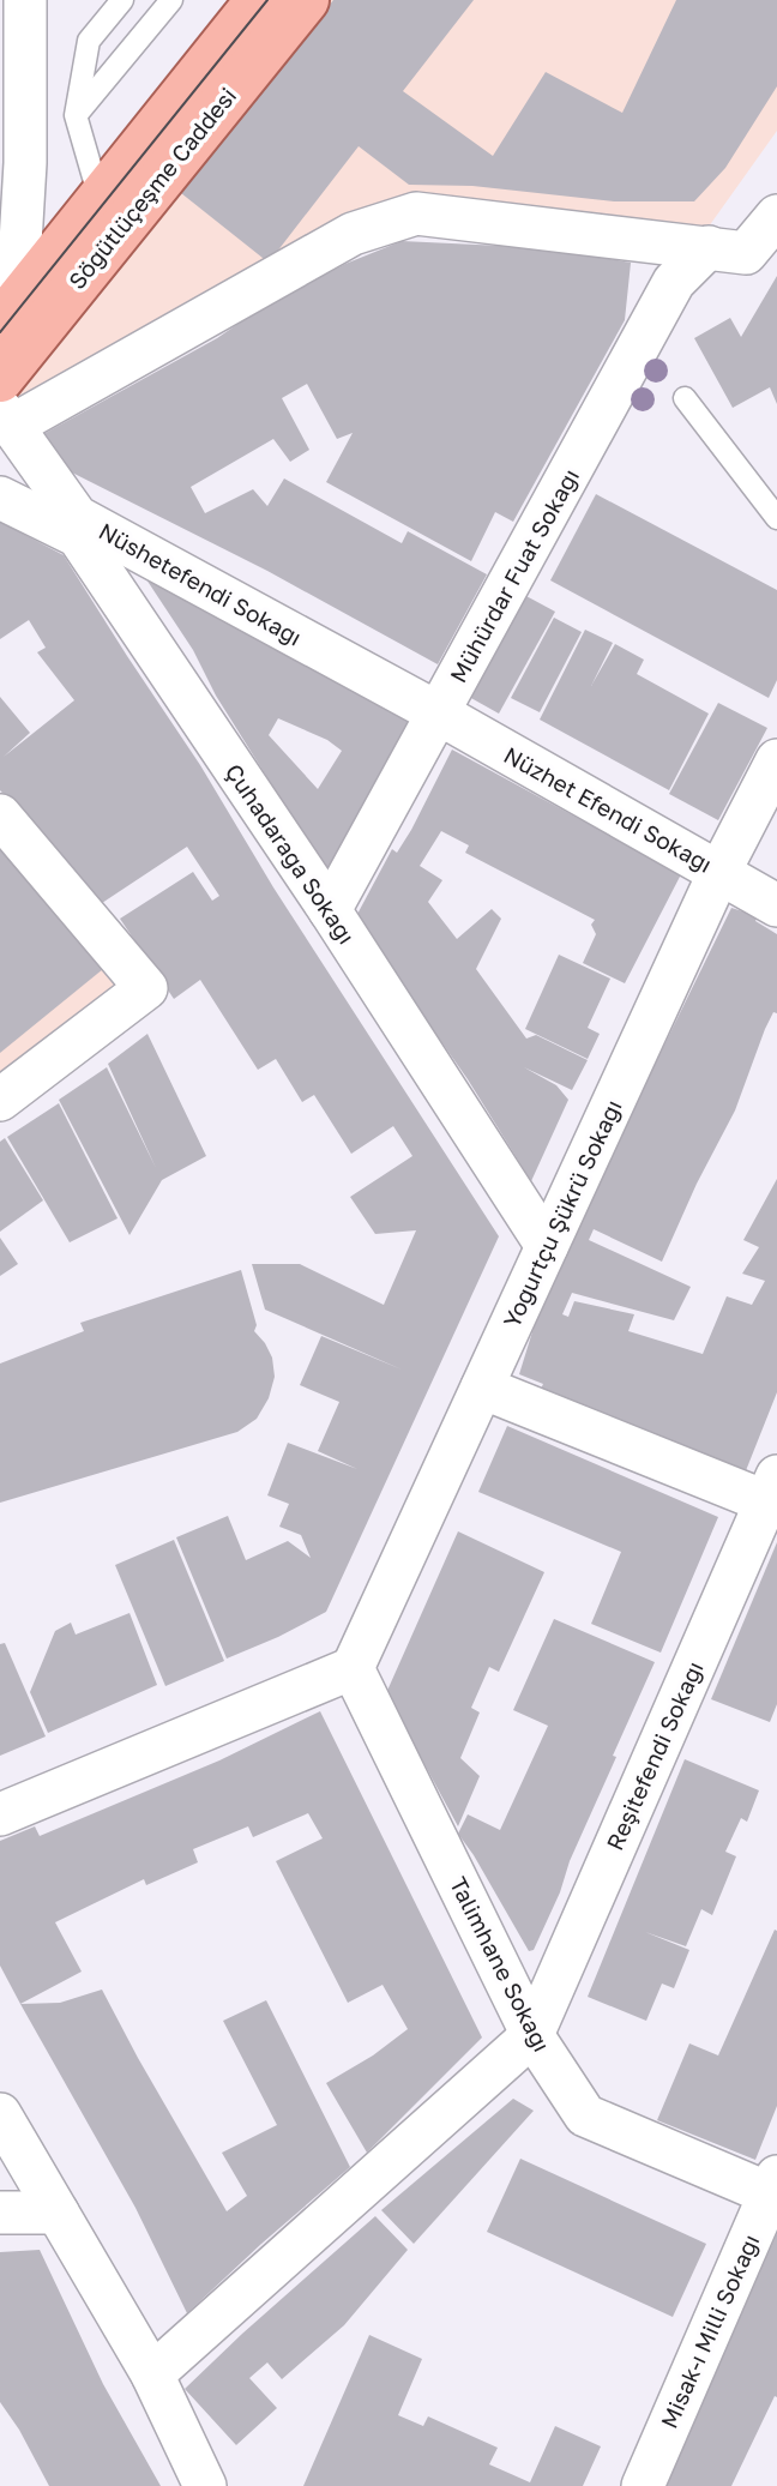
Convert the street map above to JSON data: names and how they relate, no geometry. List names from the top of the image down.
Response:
{
  "streets": {
    "main road": ["Söğütlüçeşme Caddesi"],
    "street": [
      "Mühürdar Fuat Sokağı",
      "Nüshetefendi Sokağı",
      "Nüzhet Efendi Sokağı",
      "Çuhadarağa Sokağı",
      "Yoğurtçu Şükrü Sokağı",
      "Reşitefendi Sokağı",
      "Talimhane Sokağı",
      "Misak-ı Milli Sokağı"
    ]
  },
  "crossings": [
    ["Mühürdar Fuat Sokağı", "Nüshetefendi Sokağı"],
    ["Mühürdar Fuat Sokağı", "Nüzhet Efendi Sokağı"],
    ["Mühürdar Fuat Sokağı", "Çuhadarağa Sokağı"],
    ["Nüshetefendi Sokağı", "Nüzhet Efendi Sokağı"],
    ["Nüzhet Efendi Sokağı", "Yoğurtçu Şükrü Sokağı"],
    ["Çuhadarağa Sokağı", "Yoğurtçu Şükrü Sokağı"],
    ["Yoğurtçu Şükrü Sokağı", "Talimhane Sokağı"],
    ["Reşitefendi Sokağı", "Talimhane Sokağı"],
    ["Talimhane Sokağı", "Misak-ı Milli Sokağı"]
  ]
}
